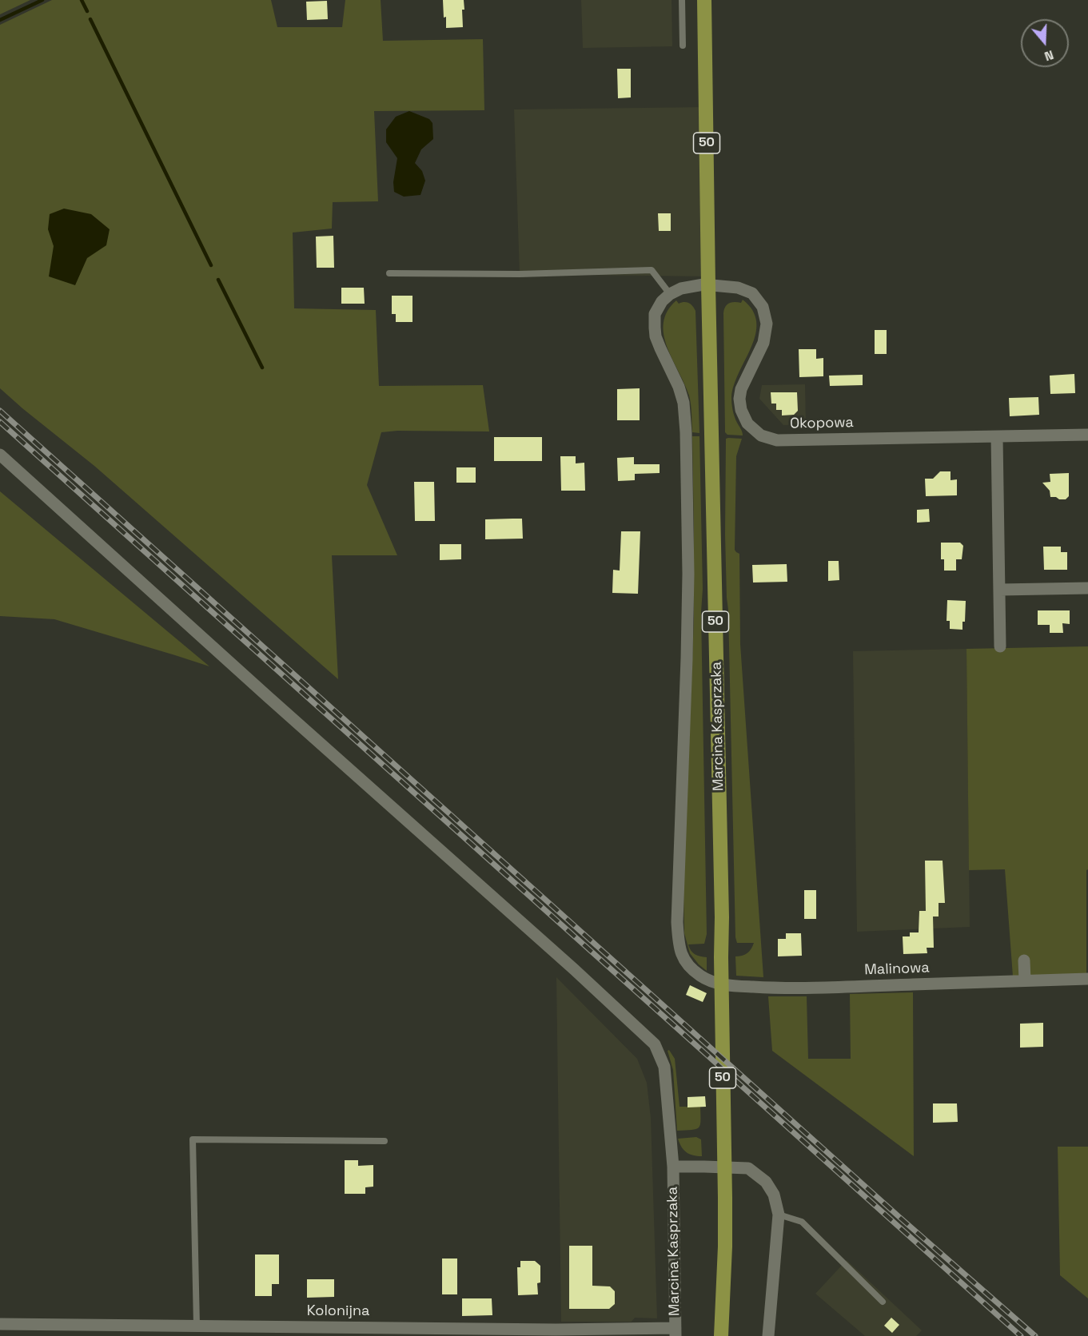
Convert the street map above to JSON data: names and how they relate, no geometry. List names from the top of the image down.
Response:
{
  "streets": {
    "main road": ["50", "Marcina Kasprzaka"],
    "street": ["Okopowa", "Malinowa", "Kolonijna"]
  },
  "crossings": [
    ["Okopowa", "Marcina Kasprzaka"],
    ["Marcina Kasprzaka", "Malinowa"],
    ["Marcina Kasprzaka", "Kolonijna"]
  ],
  "north": "bottom"
}
